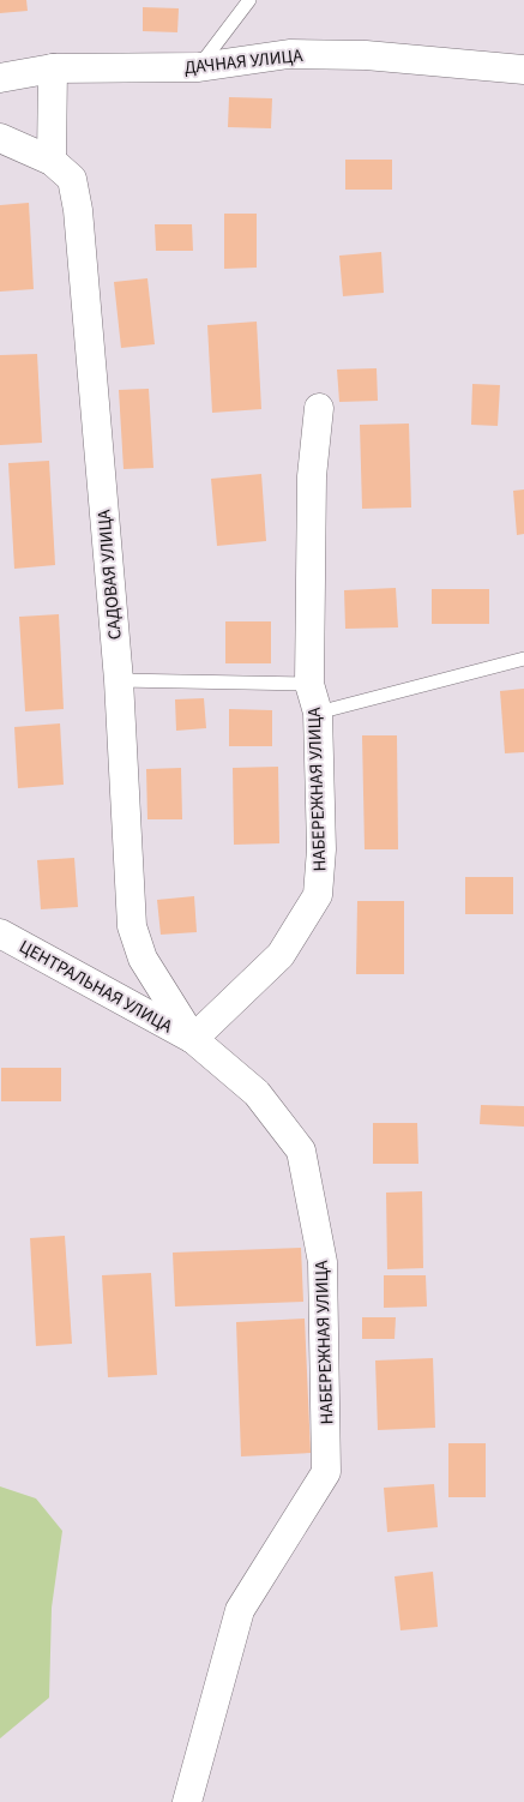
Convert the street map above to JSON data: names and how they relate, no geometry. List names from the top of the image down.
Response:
{
  "streets": {
    "street": [
      "ДАЧНАЯ УЛИЦА",
      "САДОВАЯ УЛИЦА",
      "НАБЕРЕЖНАЯ УЛИЦА",
      "ЦЕНТРАЛЬНАЯ УЛИЦА"
    ]
  },
  "crossings": [
    ["САДОВАЯ УЛИЦА", "НАБЕРЕЖНАЯ УЛИЦА"],
    ["САДОВАЯ УЛИЦА", "ЦЕНТРАЛЬНАЯ УЛИЦА"],
    ["НАБЕРЕЖНАЯ УЛИЦА", "ЦЕНТРАЛЬНАЯ УЛИЦА"]
  ]
}
